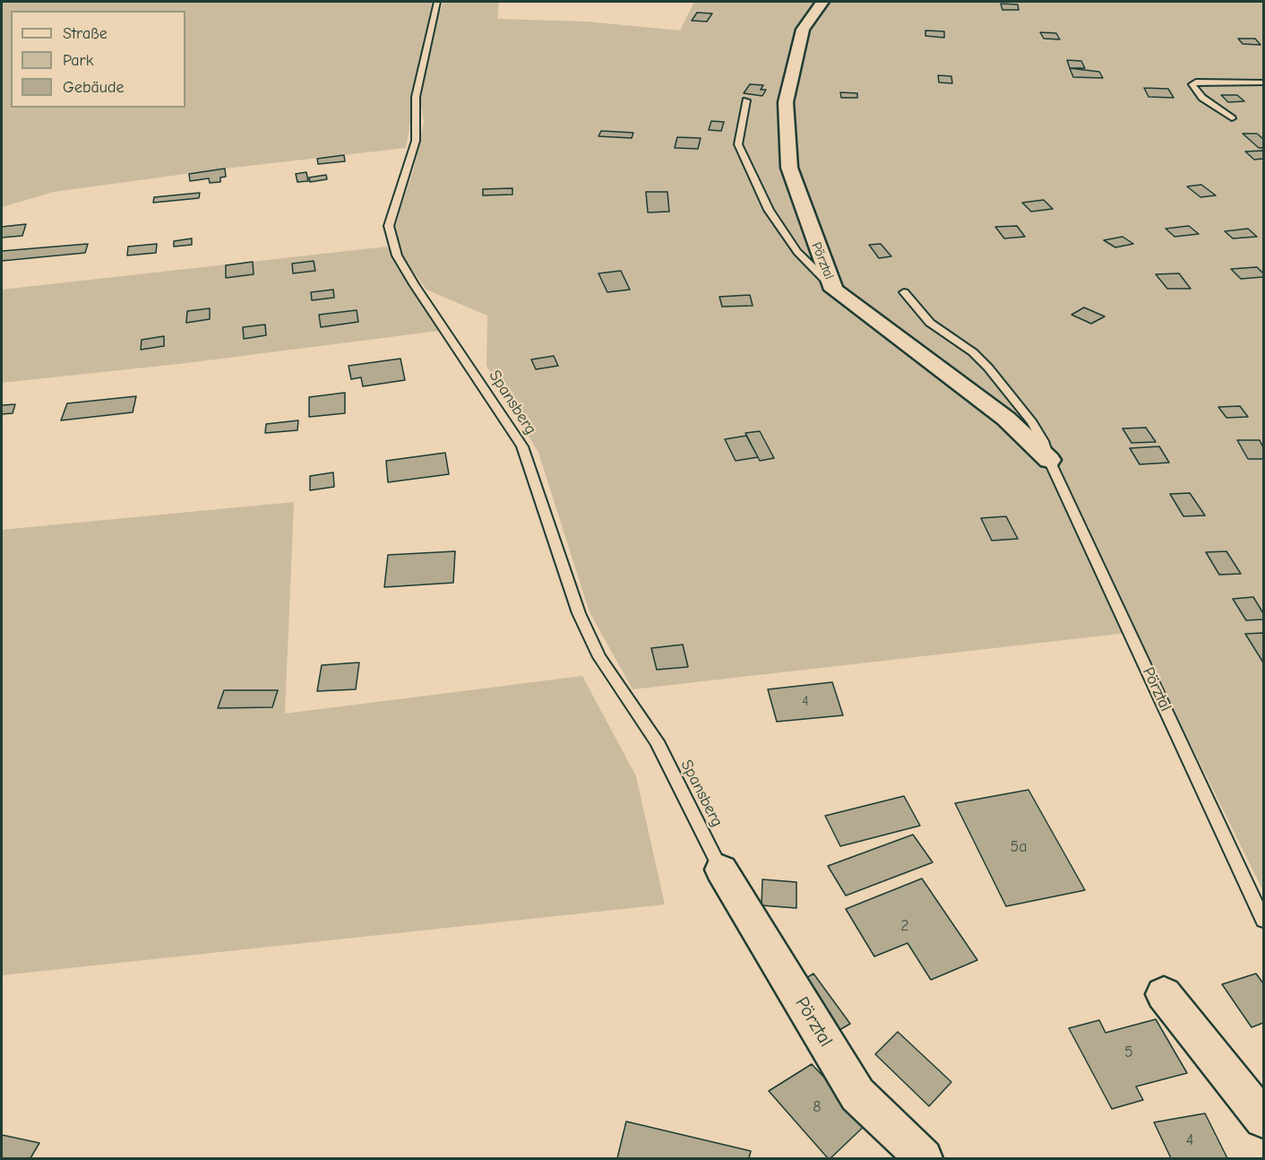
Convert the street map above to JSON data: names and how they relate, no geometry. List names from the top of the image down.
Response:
{
  "streets": {
    "street": ["Pörztal"],
    "lane": ["Spansberg"]
  },
  "crossings": [
    ["Pörztal", "Spansberg"]
  ],
  "house_numbers": [
    "4",
    "5a",
    "2",
    "5",
    "8",
    "4"
  ],
  "legend": ["Straße", "Park", "Gebäude"]
}
